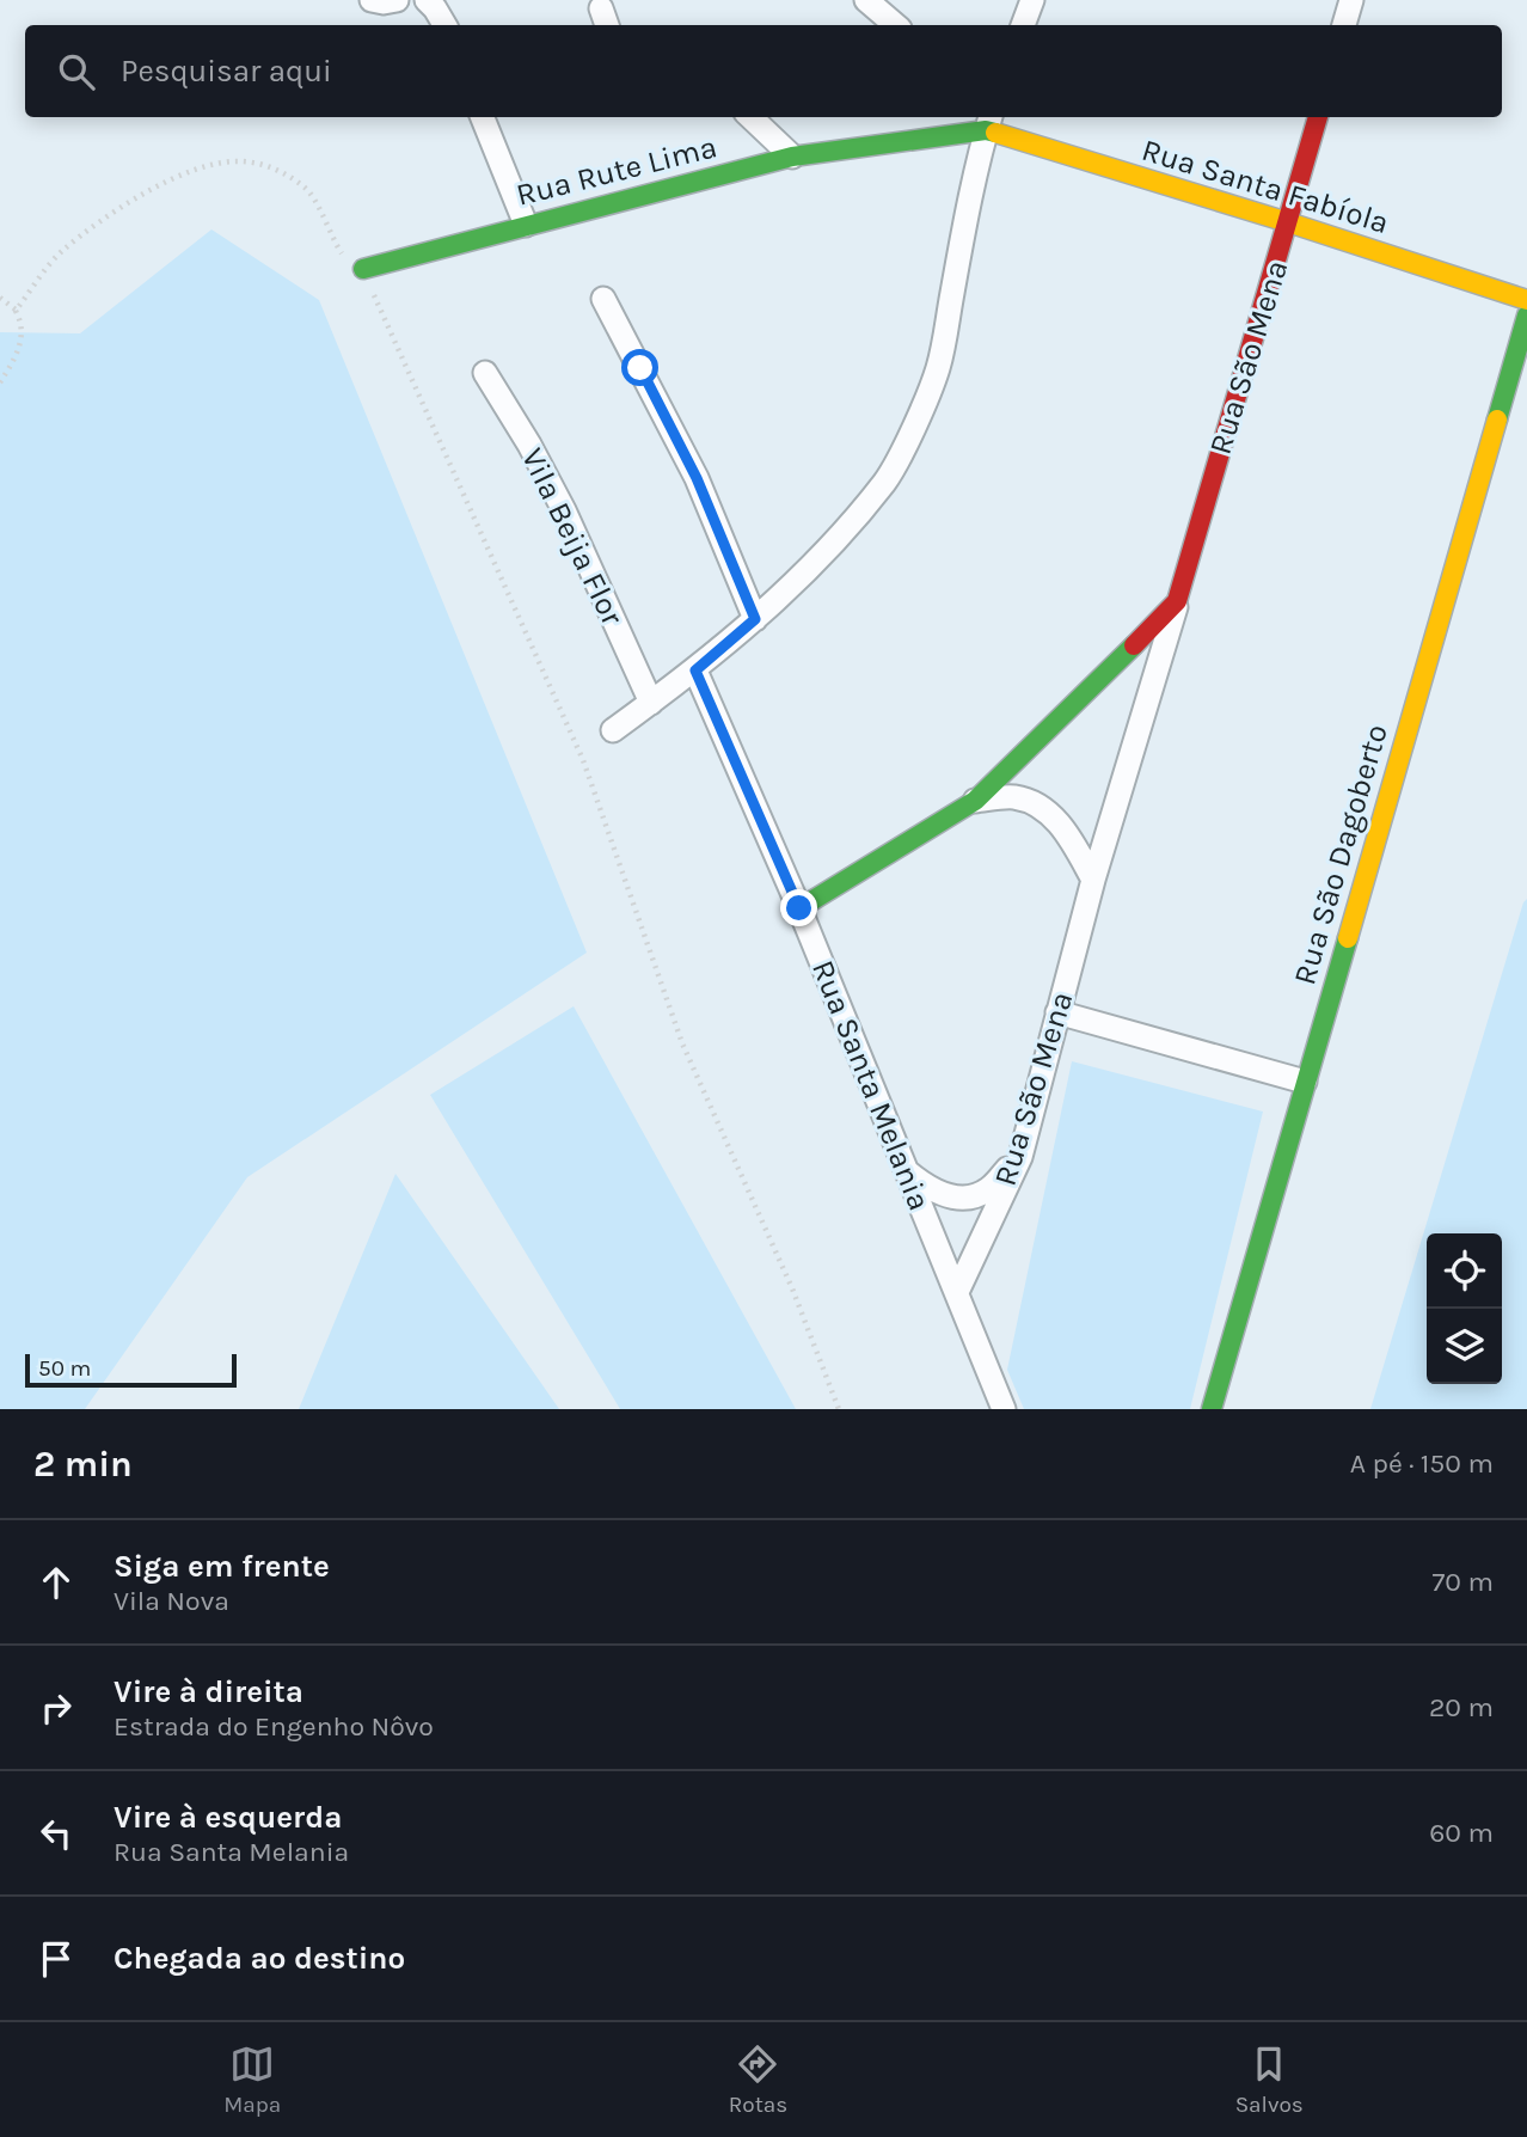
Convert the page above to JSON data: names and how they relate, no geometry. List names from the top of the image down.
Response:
{
  "streets": {
    "street": [
      "Rua Rute Lima",
      "Rua Santa Fabíola",
      "Rua São Mena",
      "Vila Beija Flor",
      "Rua São Dagoberto",
      "Rua Santa Melania"
    ]
  },
  "crossings": [
    ["Rua Rute Lima", "Rua Santa Fabíola"],
    ["Rua Santa Fabíola", "Rua São Mena"],
    ["Rua São Mena", "Rua Santa Melania"]
  ],
  "scale_bar": "50 m",
  "page": {
    "search": "Pesquisar aqui",
    "scale": "50 m",
    "heading": ["2 min", "A pé · 150 m"],
    "list": [
      ["Siga em frente", "Vila Nova", "70 m"],
      ["Vire à direita", "Estrada do Engenho Nôvo", "20 m"],
      ["Vire à esquerda", "Rua Santa Melania", "60 m"],
      "Chegada ao destino"
    ],
    "nav": ["Mapa", "Rotas", "Salvos"]
  }
}
